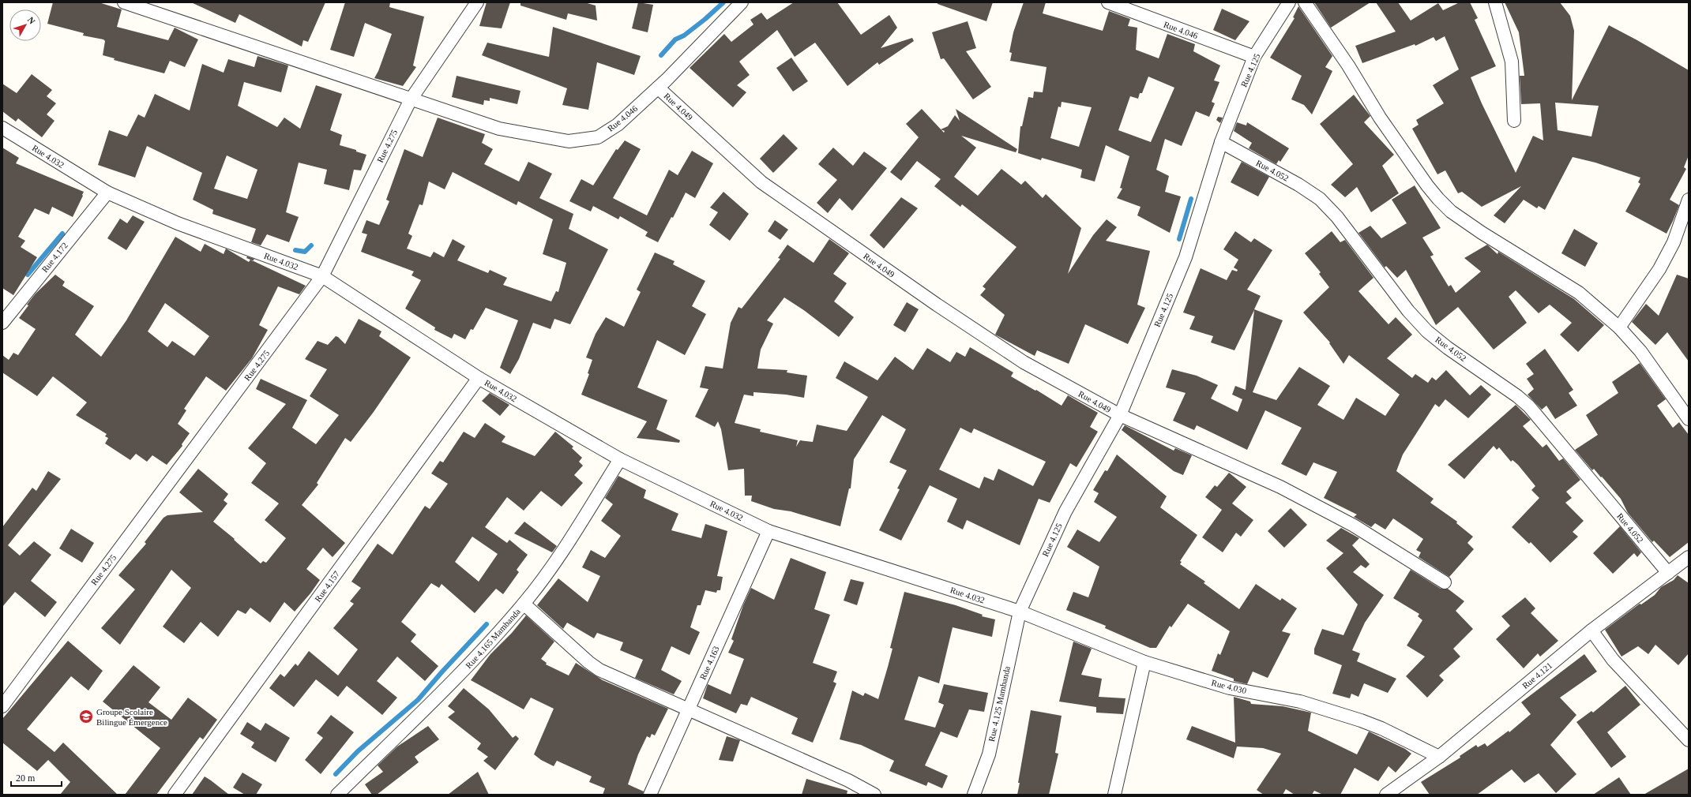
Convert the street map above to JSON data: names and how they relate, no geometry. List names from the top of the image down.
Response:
{
  "streets": {
    "street": [
      "Rue 4.046",
      "Rue 4.125",
      "Rue 4.049",
      "Rue 4.275",
      "Rue 4.032",
      "Rue 4.052",
      "Rue 4.172",
      "Rue 4.157",
      "Rue 4.165 Mambanda",
      "Rue 4.163",
      "Rue 4.121",
      "Rue 4.030",
      "Rue 4.125 Mambanda"
    ]
  },
  "crossings": [
    ["Rue 4.046", "Rue 4.125"],
    ["Rue 4.046", "Rue 4.049"],
    ["Rue 4.046", "Rue 4.275"],
    ["Rue 4.125", "Rue 4.049"],
    ["Rue 4.125", "Rue 4.032"],
    ["Rue 4.125", "Rue 4.052"],
    ["Rue 4.125", "Rue 4.030"],
    ["Rue 4.125", "Rue 4.125 Mambanda"],
    ["Rue 4.275", "Rue 4.032"],
    ["Rue 4.032", "Rue 4.172"],
    ["Rue 4.032", "Rue 4.157"],
    ["Rue 4.032", "Rue 4.165 Mambanda"],
    ["Rue 4.032", "Rue 4.163"],
    ["Rue 4.032", "Rue 4.030"],
    ["Rue 4.032", "Rue 4.125 Mambanda"],
    ["Rue 4.052", "Rue 4.121"],
    ["Rue 4.121", "Rue 4.030"],
    ["Rue 4.030", "Rue 4.125 Mambanda"]
  ],
  "places": {
    "school or university": ["Groupe Scolaire Bilingue Émergence"]
  },
  "scale_bar": "20 m",
  "north": "top right"
}
